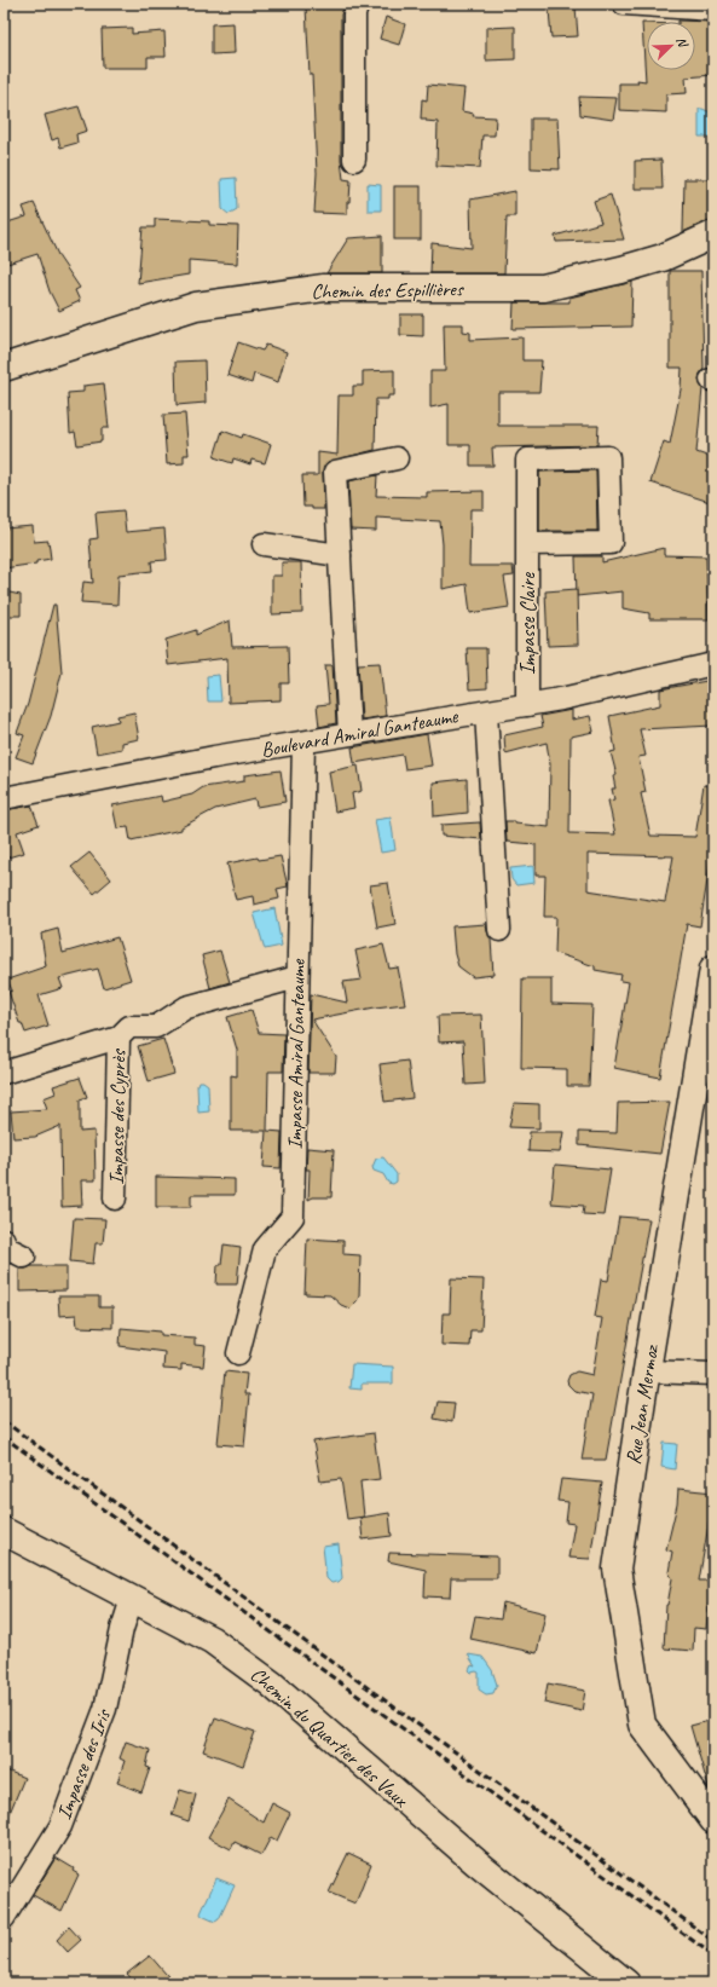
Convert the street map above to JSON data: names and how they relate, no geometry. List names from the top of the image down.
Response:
{
  "streets": {
    "street": [
      "Chemin des Espillières",
      "Impasse Claire",
      "Boulevard Amiral Ganteaume",
      "Impasse Amiral Ganteaume",
      "Impasse des Cyprès",
      "Rue Jean Mermoz",
      "Chemin du Quartier des Vaux",
      "Impasse des Iris"
    ]
  },
  "crossings": [
    ["Impasse Claire", "Boulevard Amiral Ganteaume"],
    ["Boulevard Amiral Ganteaume", "Impasse Amiral Ganteaume"],
    ["Impasse Amiral Ganteaume", "Impasse des Cyprès"],
    ["Chemin du Quartier des Vaux", "Impasse des Iris"]
  ],
  "north": "top right"
}
